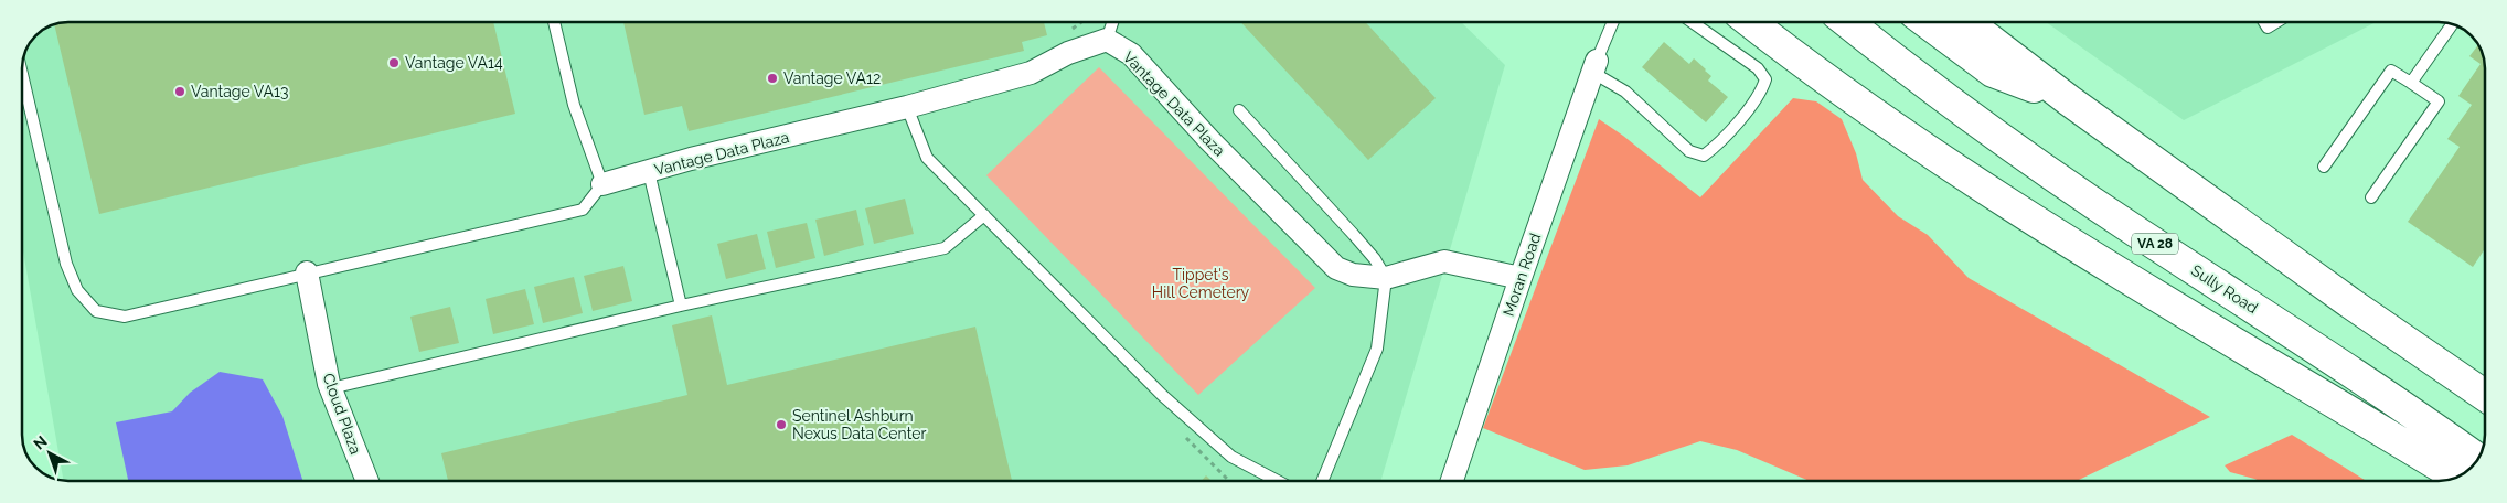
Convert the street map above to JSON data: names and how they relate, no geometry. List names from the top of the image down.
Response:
{
  "streets": {
    "highway": ["VA 28", "Sully Road"],
    "street": ["Vantage Data Plaza", "Moran Road", "Cloud Plaza"]
  },
  "crossings": [
    ["Vantage Data Plaza", "Moran Road"]
  ],
  "parks": ["Tippet's Hill Cemetery"],
  "places": [
    "Vantage VA14",
    "Vantage VA12",
    "Vantage VA13",
    "Sentinel Ashburn Nexus Data Center"
  ],
  "north": "top left"
}
